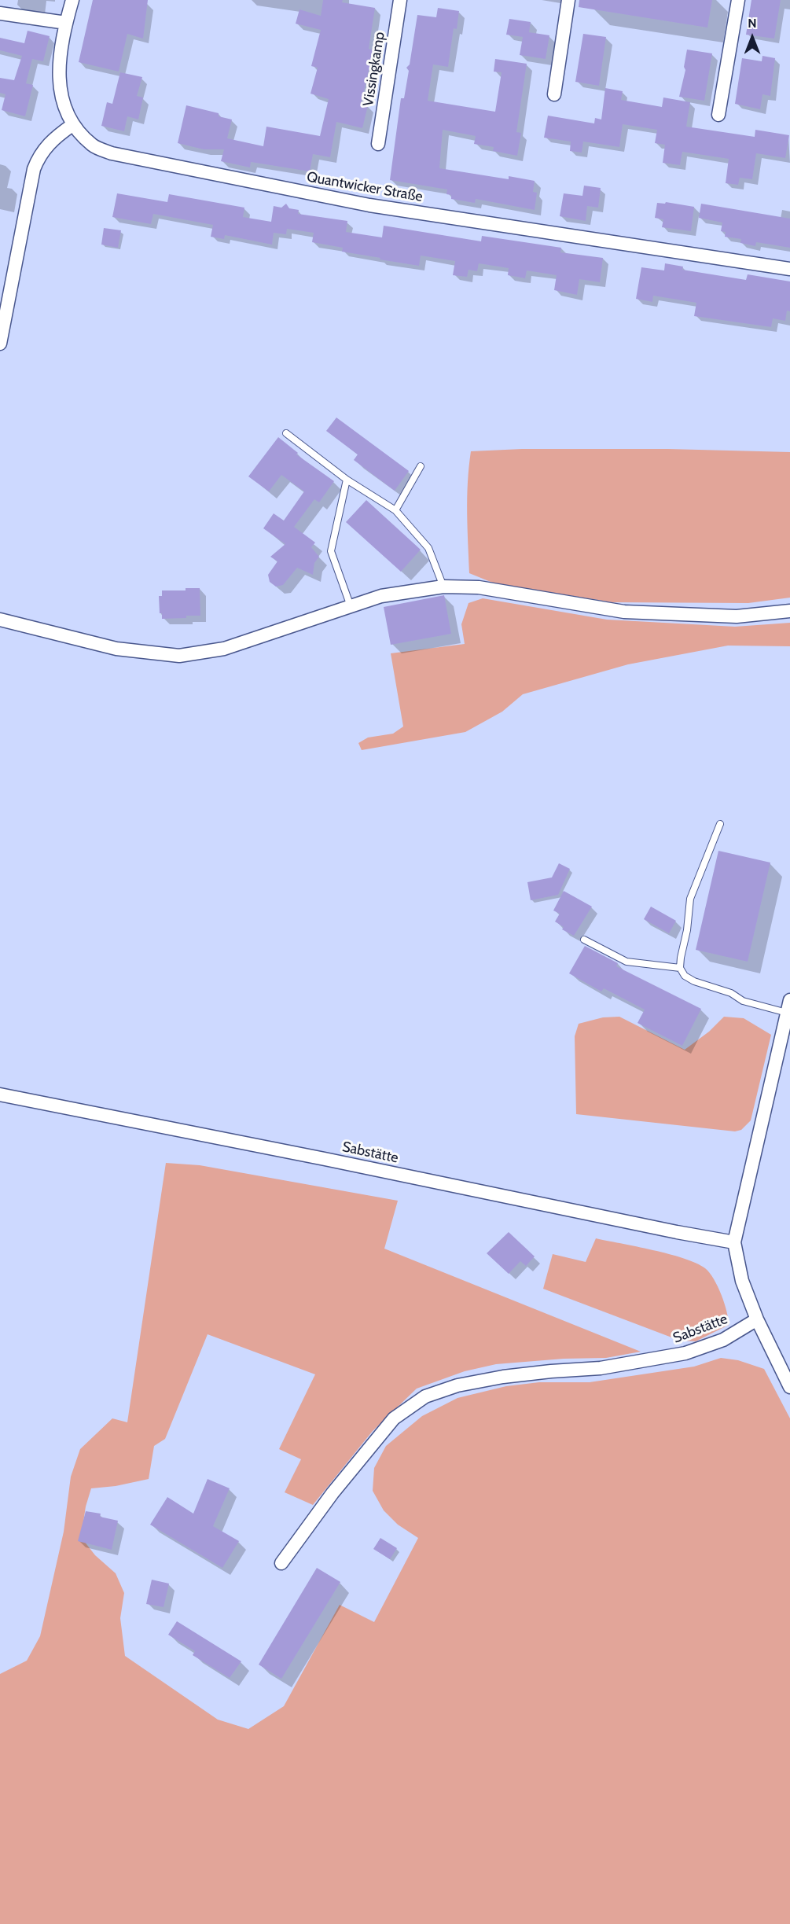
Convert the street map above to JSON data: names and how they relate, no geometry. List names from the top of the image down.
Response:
{
  "streets": {
    "street": ["Vissingkamp", "Quantwicker Straße", "Sabstätte"]
  },
  "north": "top"
}
